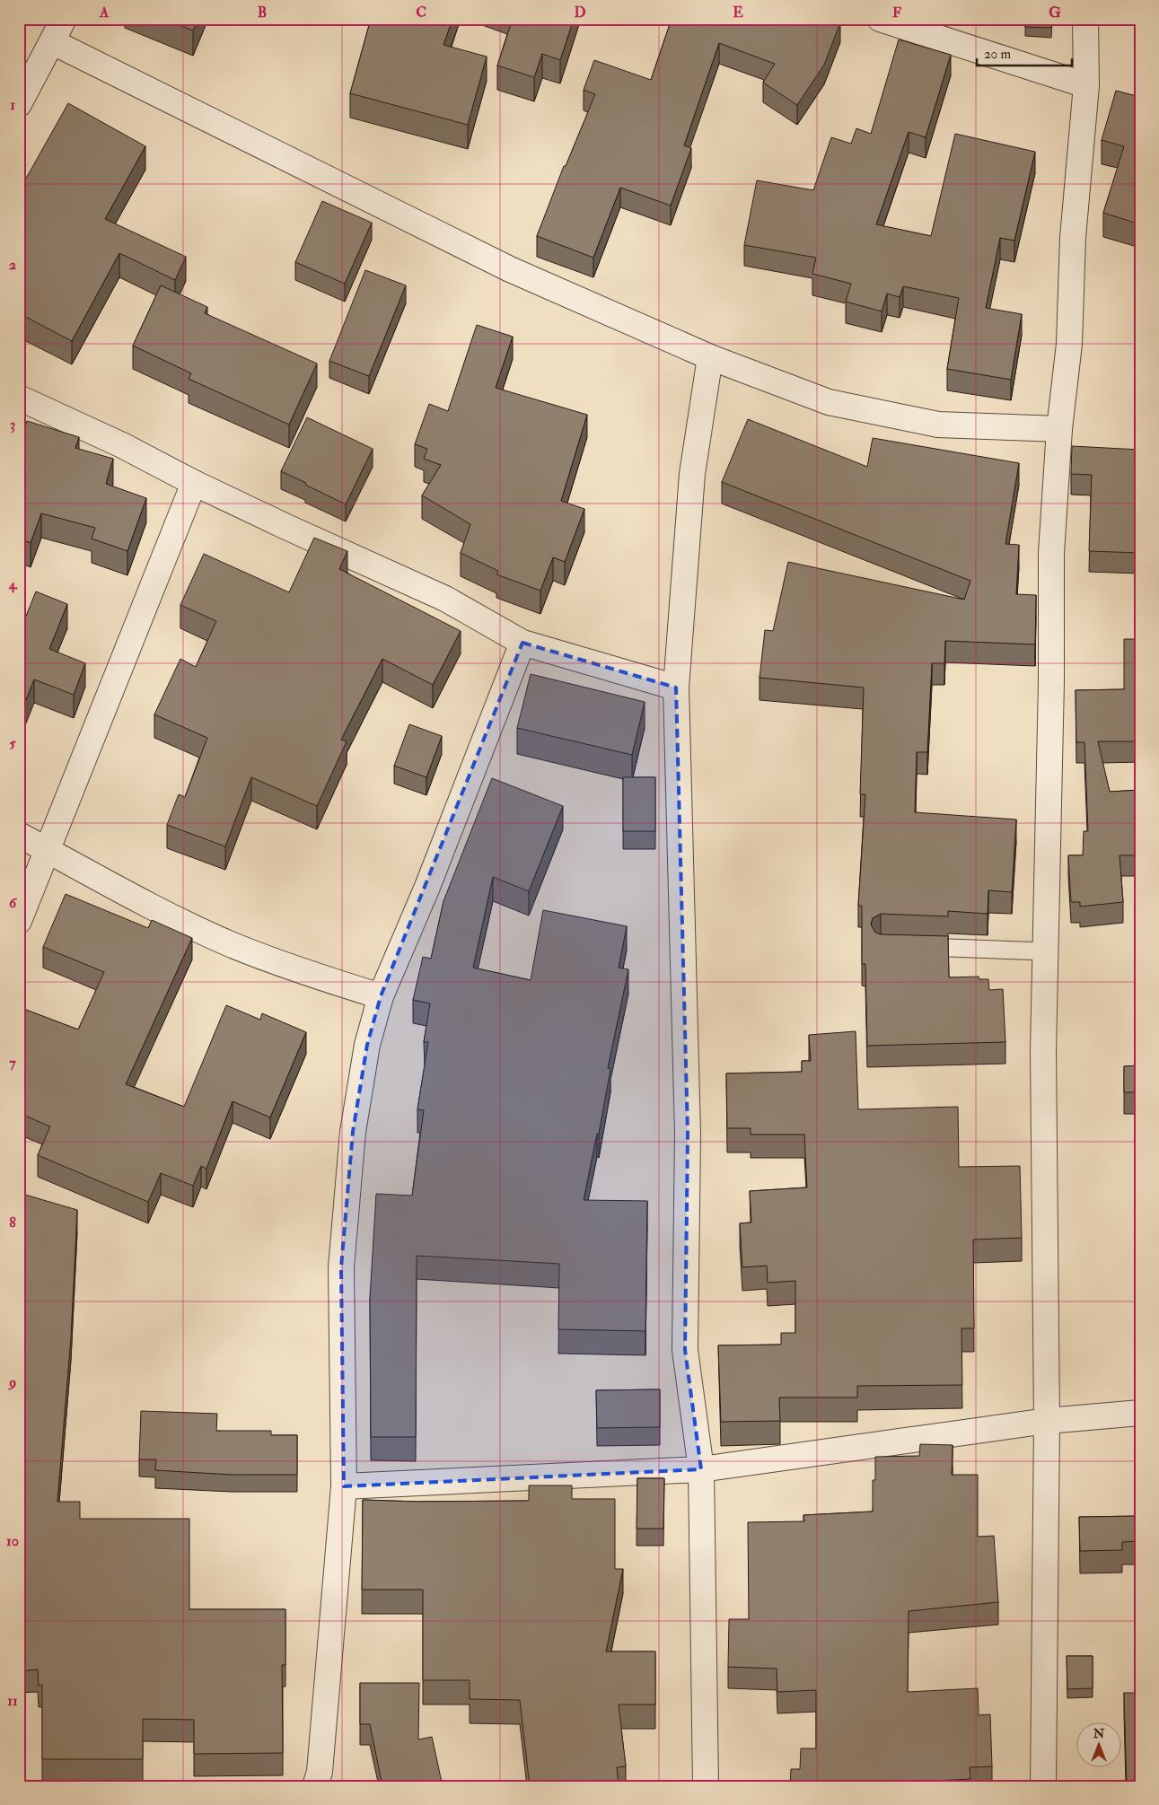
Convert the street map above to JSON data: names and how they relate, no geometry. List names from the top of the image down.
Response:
{
  "scale_bar": "20 m",
  "north": "top",
  "grid": {
    "columns": [
      "A",
      "B",
      "C",
      "D",
      "E",
      "F",
      "G"
    ],
    "rows": [
      "1",
      "2",
      "3",
      "4",
      "5",
      "6",
      "7",
      "8",
      "9",
      "10",
      "11"
    ]
  }
}
